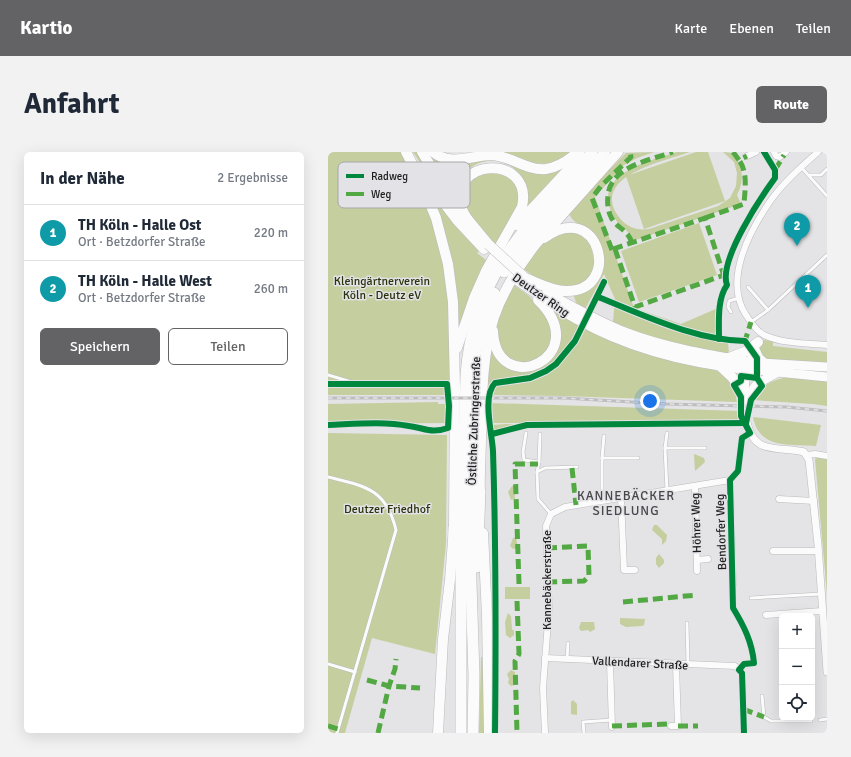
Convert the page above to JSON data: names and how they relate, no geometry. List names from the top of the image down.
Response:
{
  "streets": {
    "highway": ["Deutzer Ring", "Östliche Zubringerstraße"],
    "street": [
      "Höhrer Weg",
      "Bendorfer Weg",
      "Kannebäckerstraße",
      "Vallendarer Straße"
    ]
  },
  "crossings": [
    ["Höhrer Weg", "Kannebäckerstraße"],
    ["Bendorfer Weg", "Kannebäckerstraße"],
    ["Kannebäckerstraße", "Vallendarer Straße"]
  ],
  "districts": ["KANNEBÄCKER SIEDLUNG"],
  "parks": ["Kleingärtnerverein Köln - Deutz eV", "Deutzer Friedhof"],
  "legend": ["Radweg", "Weg"],
  "page": {
    "header": "Kartio",
    "nav": ["Karte", "Ebenen", "Teilen"],
    "buttons": [
      "Route",
      ["Speichern", "Teilen"]
    ],
    "title": "Anfahrt",
    "heading": ["In der Nähe", "2 Ergebnisse"],
    "list": [
      {
        "mark": "1",
        "name": "TH Köln - Halle Ost",
        "note": "Ort · Betzdorfer Straße",
        "value": "220 m"
      },
      {
        "mark": "2",
        "name": "TH Köln - Halle West",
        "note": "Ort · Betzdorfer Straße",
        "value": "260 m"
      }
    ],
    "pins": ["2", "1"],
    "map_buttons": ["+", "−"]
  }
}
